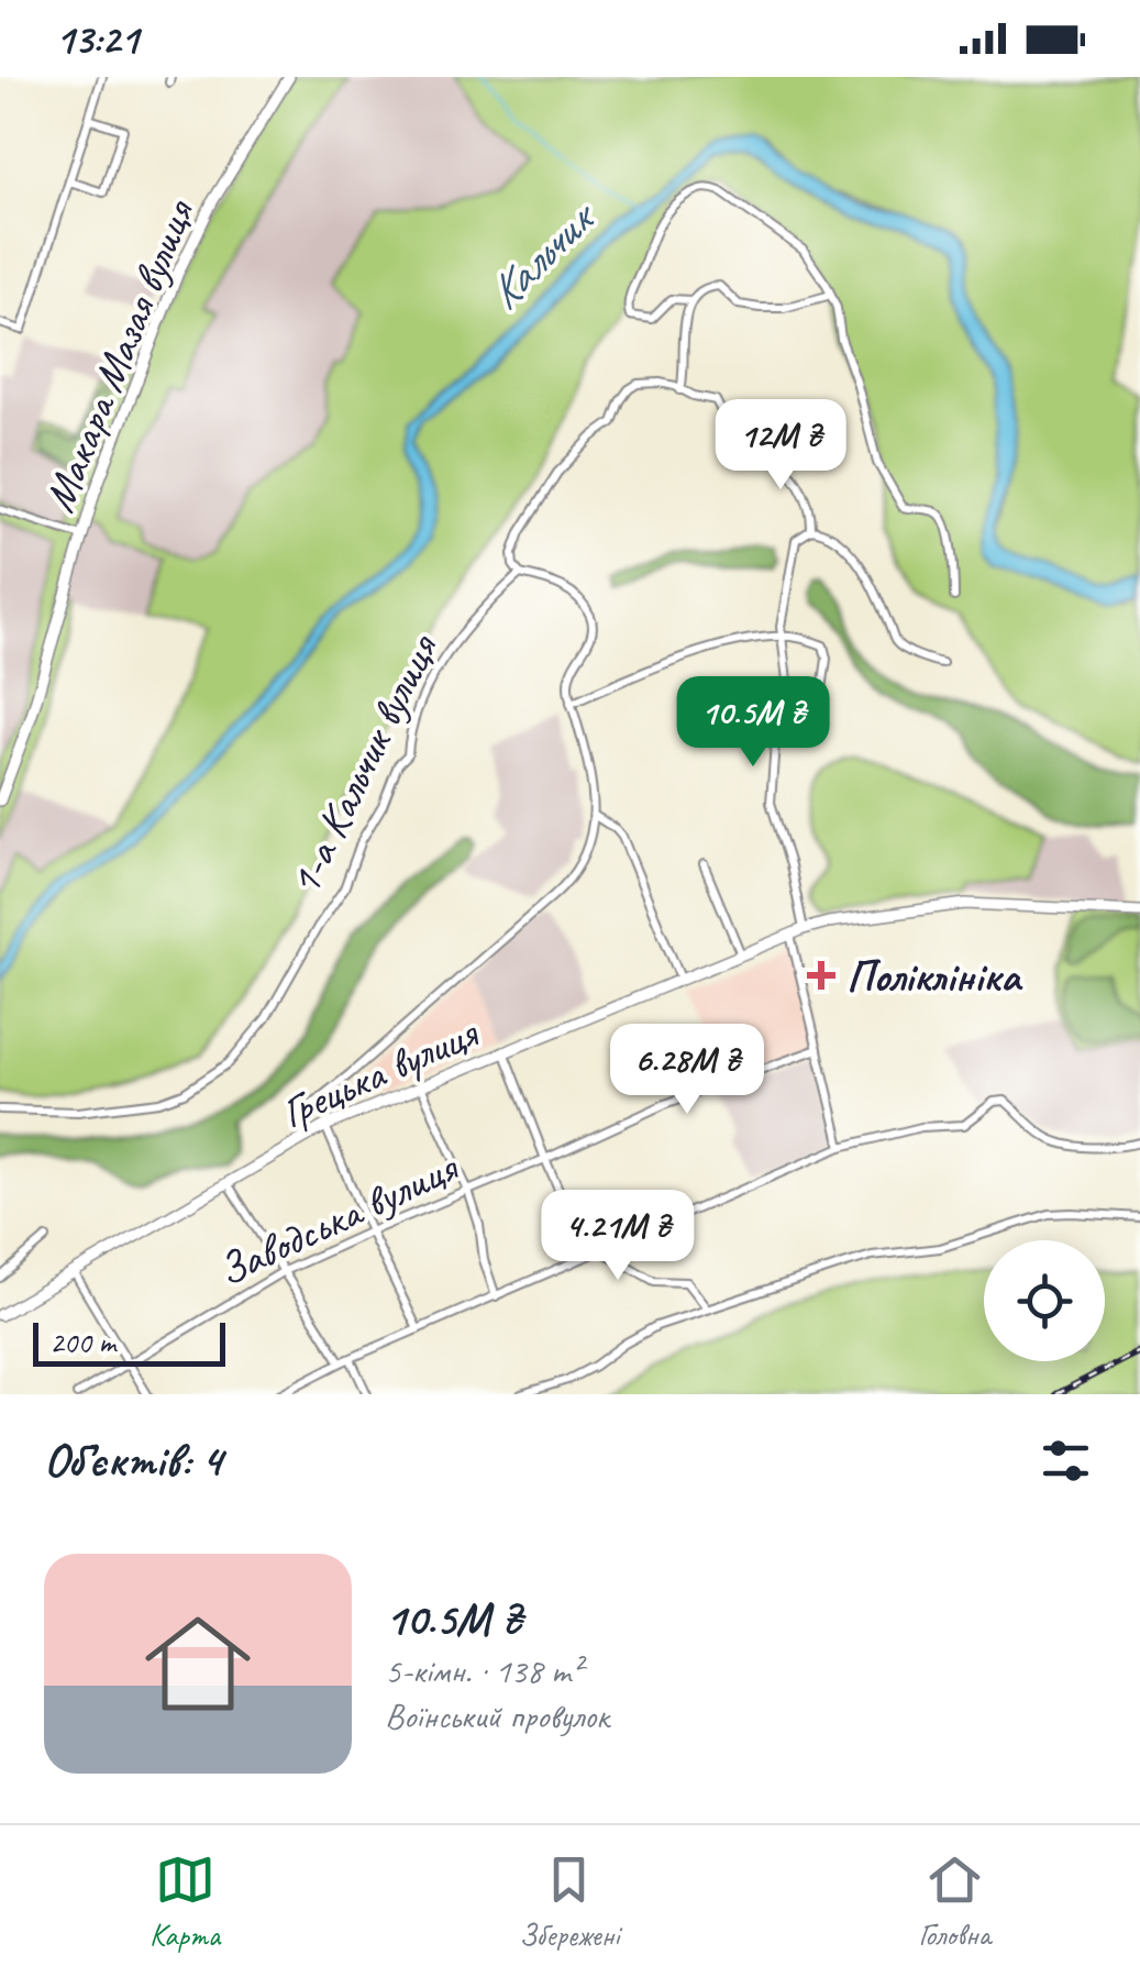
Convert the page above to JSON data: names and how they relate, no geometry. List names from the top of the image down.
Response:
{
  "streets": {
    "street": [
      "Макара Мазая вулиця",
      "1-а Кальчик вулиця",
      "Грецька вулиця",
      "Заводська вулиця"
    ]
  },
  "water": ["Кальчик"],
  "places": {
    "health": ["Поліклініка"]
  },
  "scale_bar": "200 m",
  "page": {
    "status": "13:21",
    "price": [
      "12M ₴",
      "10.5M ₴",
      "6.28M ₴",
      "4.21M ₴"
    ],
    "scale": "200 m",
    "heading": "Об’єктів: 4",
    "list": [
      {
        "name": "10.5M ₴",
        "note": "5-кімн. · 138 m² · Воїнський провулок"
      }
    ],
    "tabs": ["Карта", "Збережені", "Головна"]
  }
}
